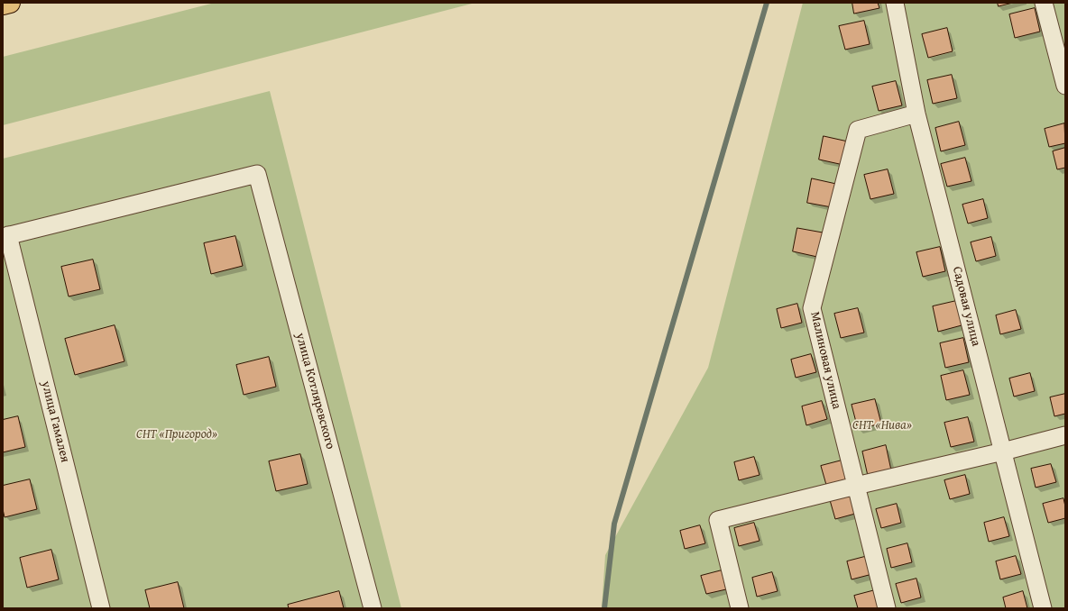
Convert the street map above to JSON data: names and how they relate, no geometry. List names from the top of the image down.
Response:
{
  "streets": {
    "street": [
      "Садовая улица",
      "Малиновая улица",
      "улица Котляревского",
      "улица Гамалея"
    ]
  },
  "crossings": [
    ["Садовая улица", "Малиновая улица"],
    ["улица Котляревского", "улица Гамалея"]
  ],
  "parks": ["СНТ «Нива»", "СНТ «Пригород»"]
}
